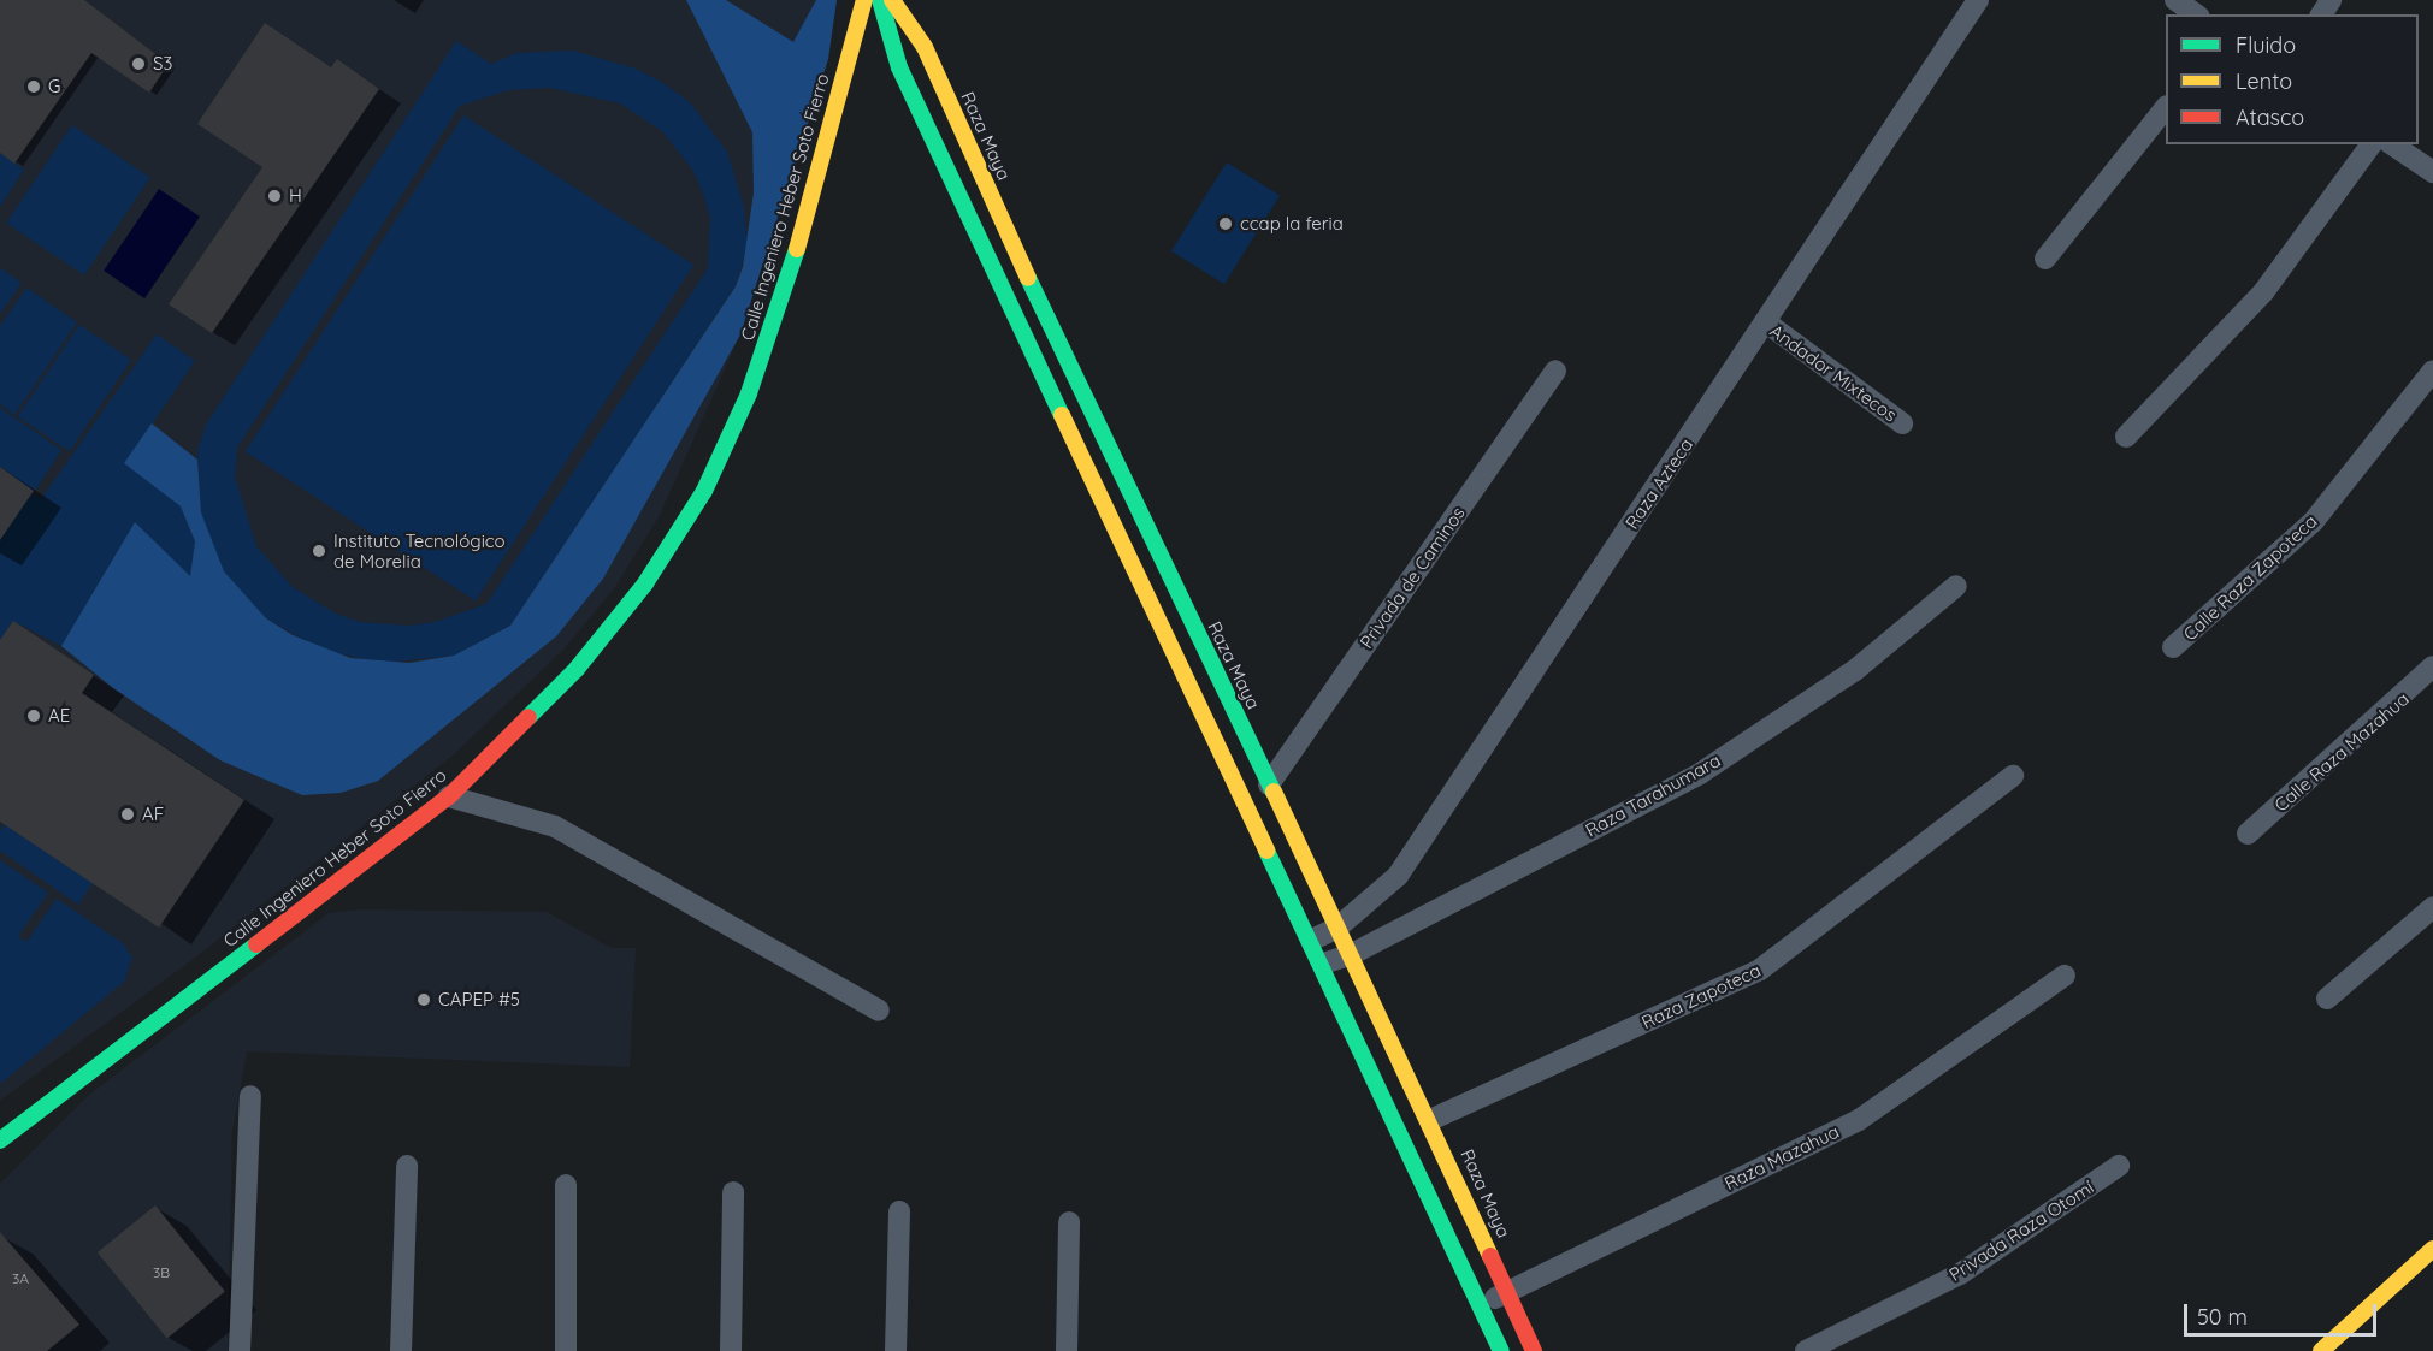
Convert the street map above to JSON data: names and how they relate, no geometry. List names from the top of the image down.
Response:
{
  "streets": {
    "street": [
      "Raza Maya",
      "Calle Ingeniero Heber Soto Fierro",
      "Andador Mixtecos",
      "Raza Azteca",
      "Privada de Caminos",
      "Calle Raza Zapoteca",
      "Calle Raza Mazahua",
      "Raza Tarahumara",
      "Raza Zapoteca",
      "Raza Mazahua",
      "Privada Raza Otomí"
    ]
  },
  "crossings": [
    ["Raza Maya", "Raza Azteca"],
    ["Raza Maya", "Privada de Caminos"],
    ["Raza Maya", "Raza Tarahumara"],
    ["Raza Maya", "Raza Zapoteca"],
    ["Raza Maya", "Raza Mazahua"],
    ["Andador Mixtecos", "Raza Azteca"]
  ],
  "places": [
    "S3",
    "G",
    "H",
    "ccap la feria",
    "Instituto Tecnológico de Morelia",
    "AE",
    "AF",
    "CAPEP #5"
  ],
  "house_numbers": ["3B", "3A"],
  "legend": ["Fluido", "Lento", "Atasco"],
  "scale_bar": "50 m"
}
